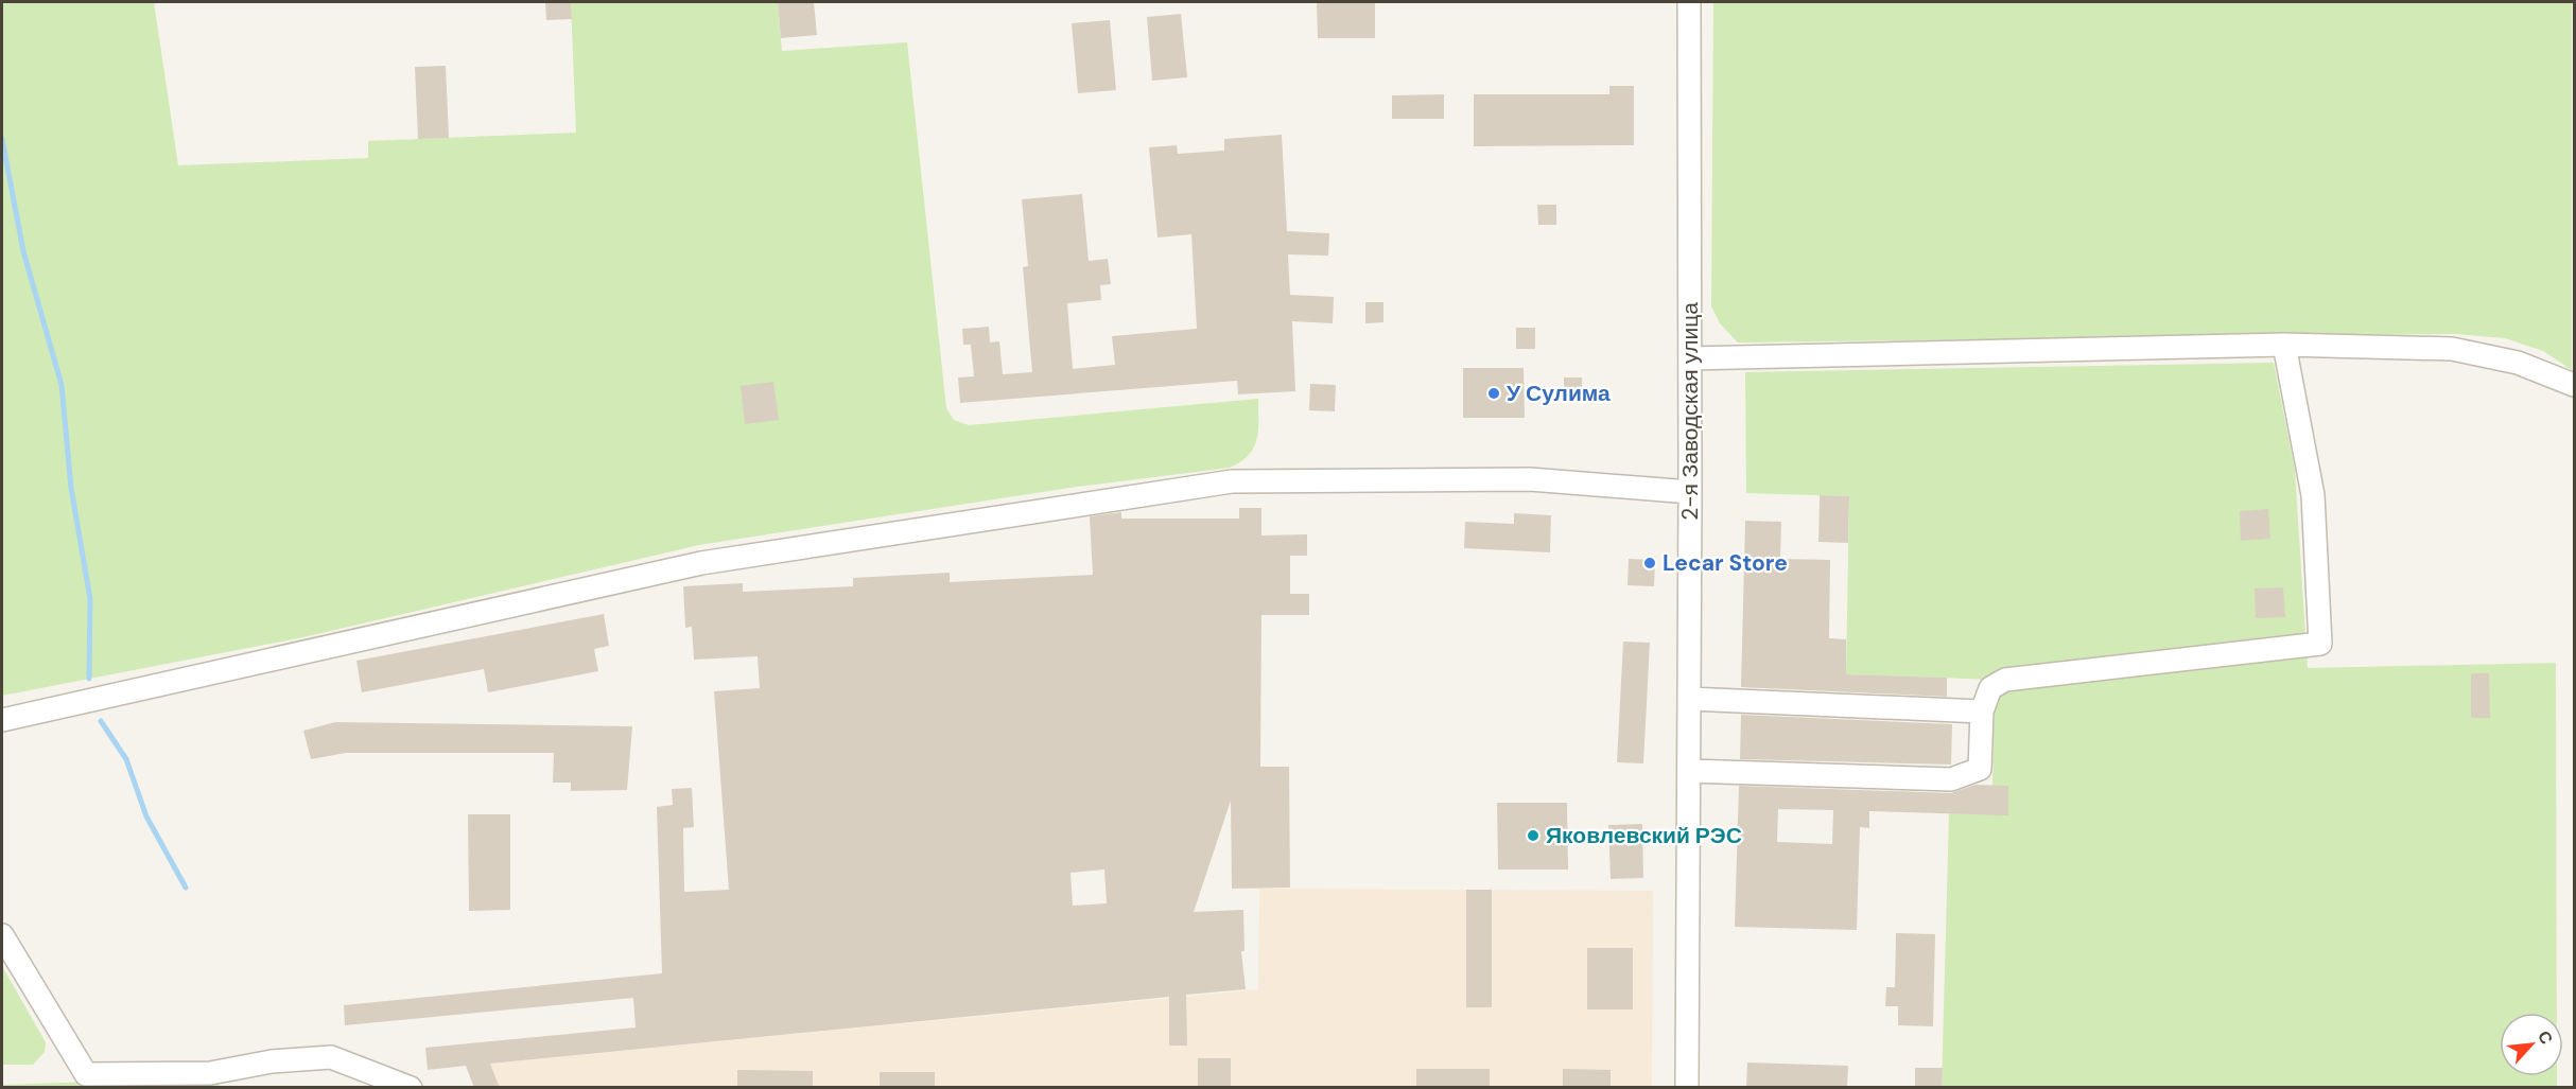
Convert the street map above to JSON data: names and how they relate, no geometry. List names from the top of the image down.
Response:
{
  "streets": {
    "street": ["2-я Заводская улица"]
  },
  "places": ["У Сулима", "Lecar Store", "Яковлевский РЭС"],
  "north": "top right"
}
